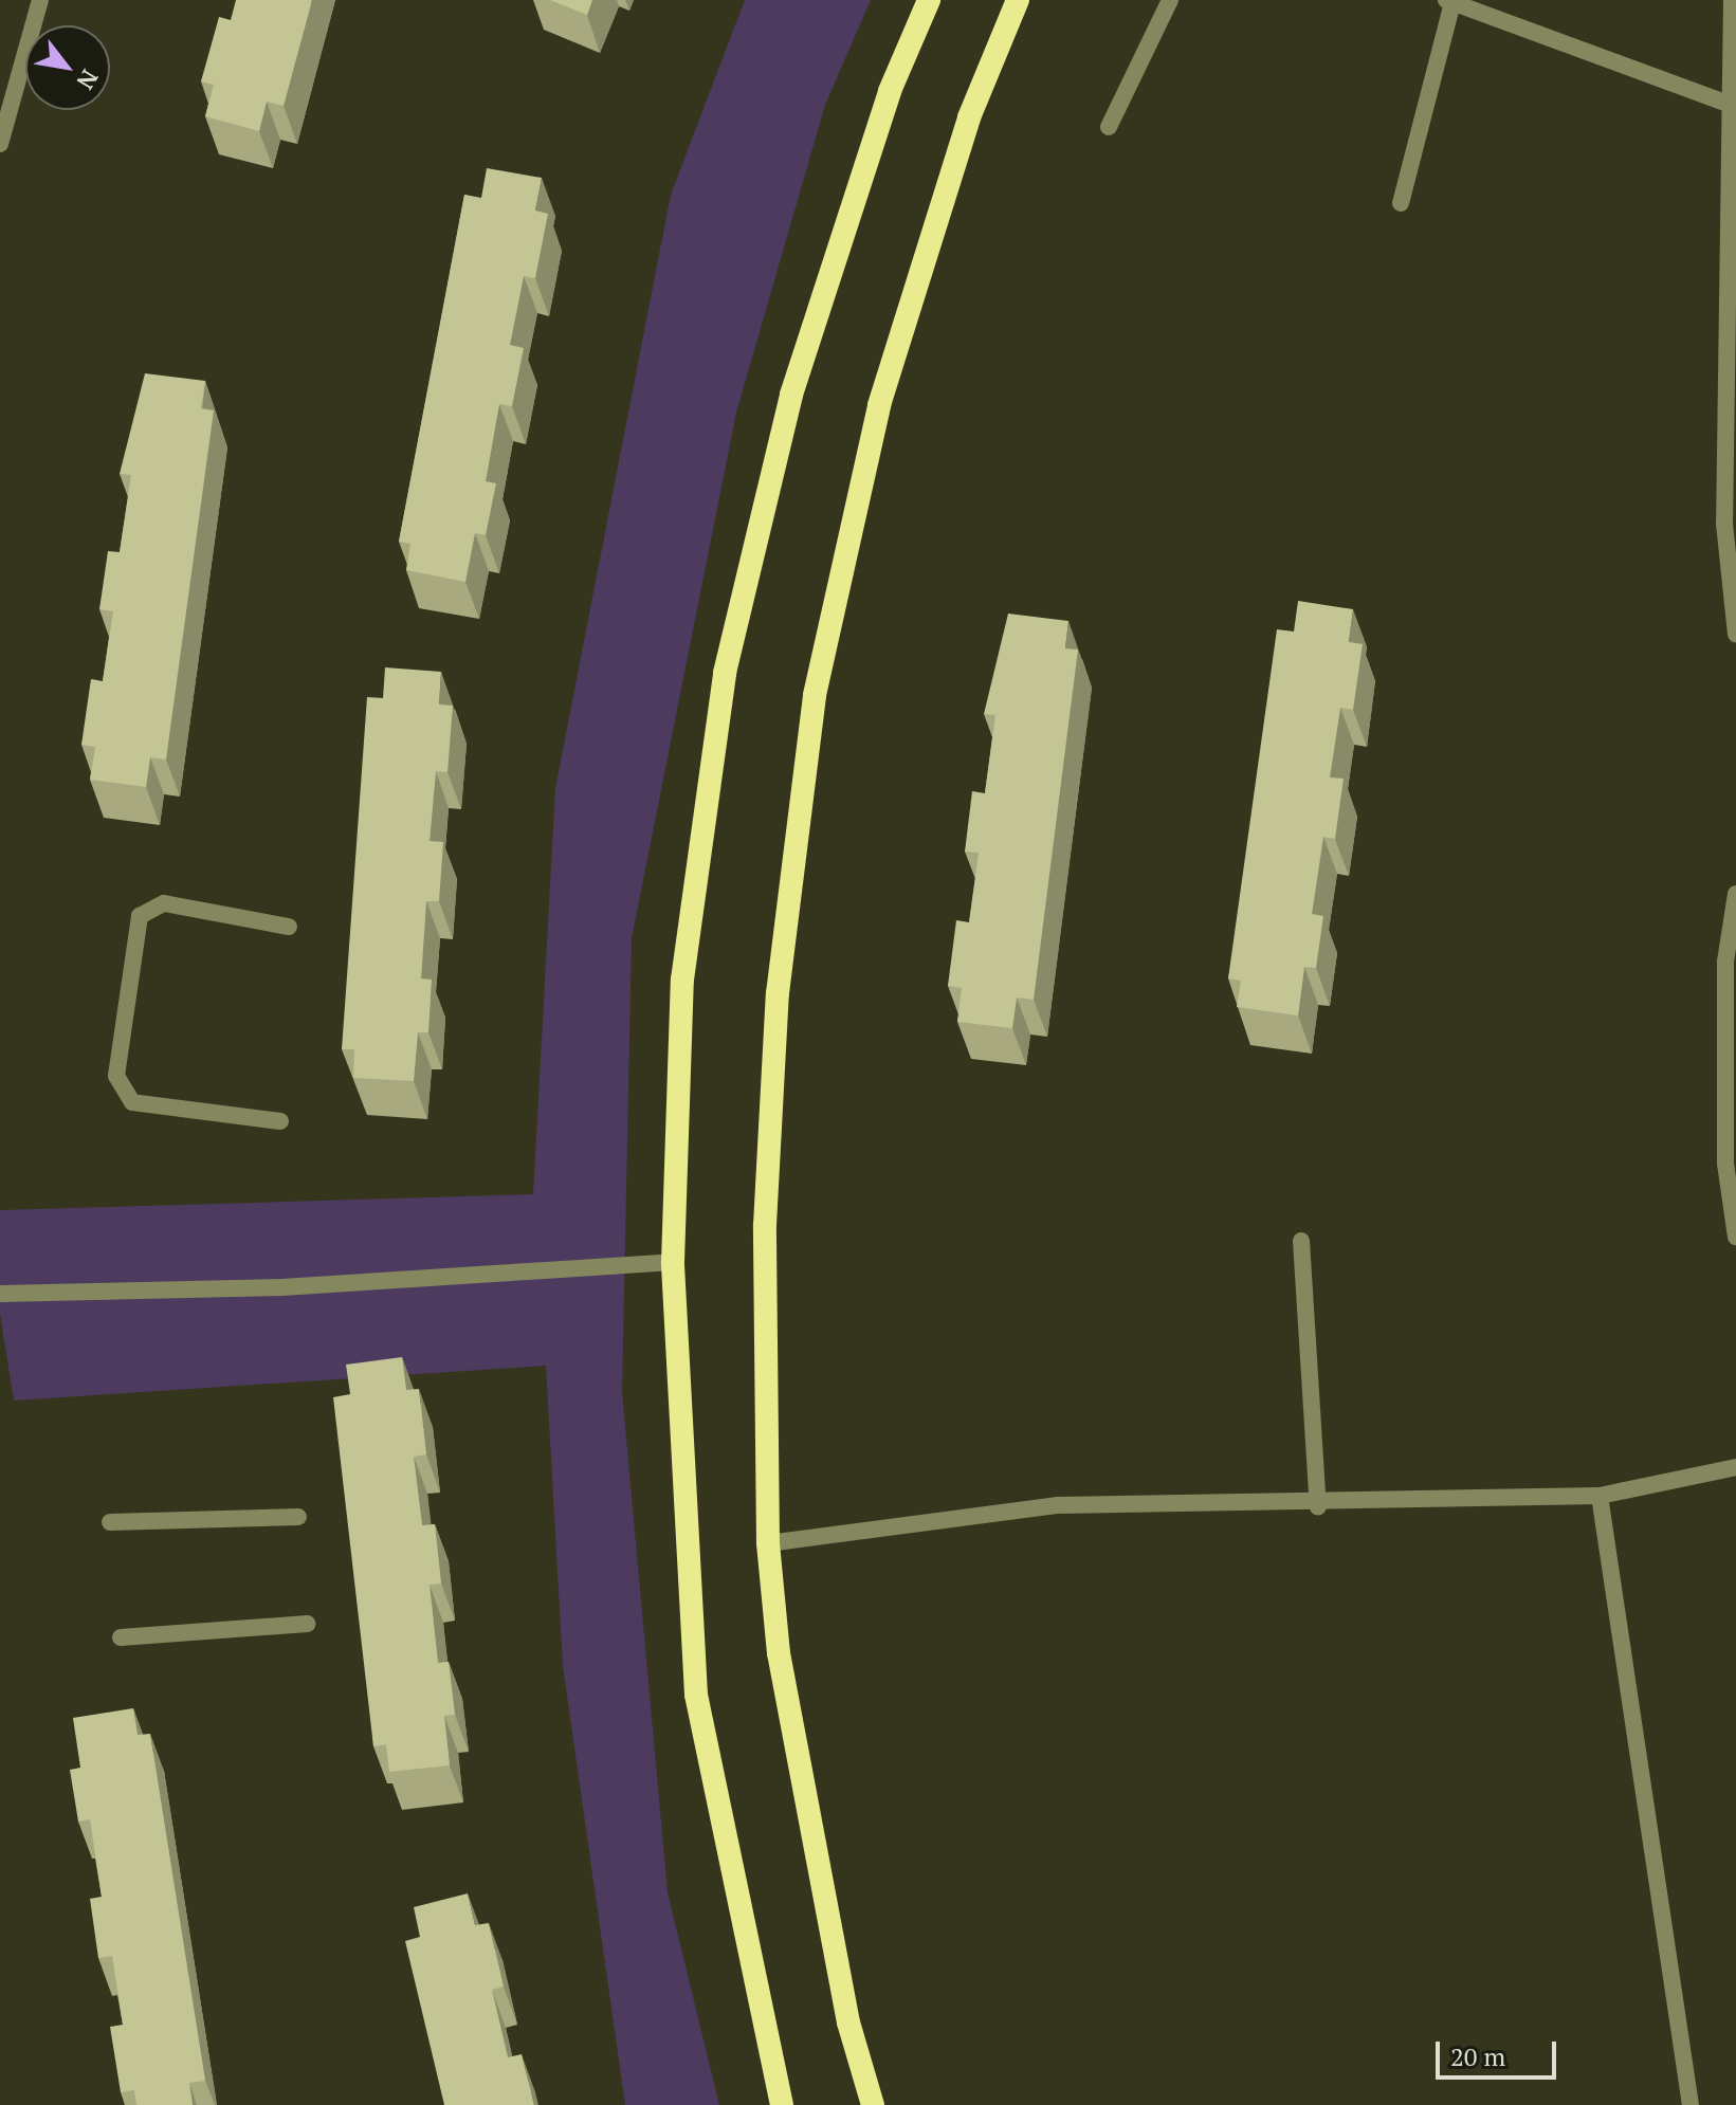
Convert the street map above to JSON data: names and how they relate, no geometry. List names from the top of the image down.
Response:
{
  "scale_bar": "20 m",
  "north": "bottom right"
}
